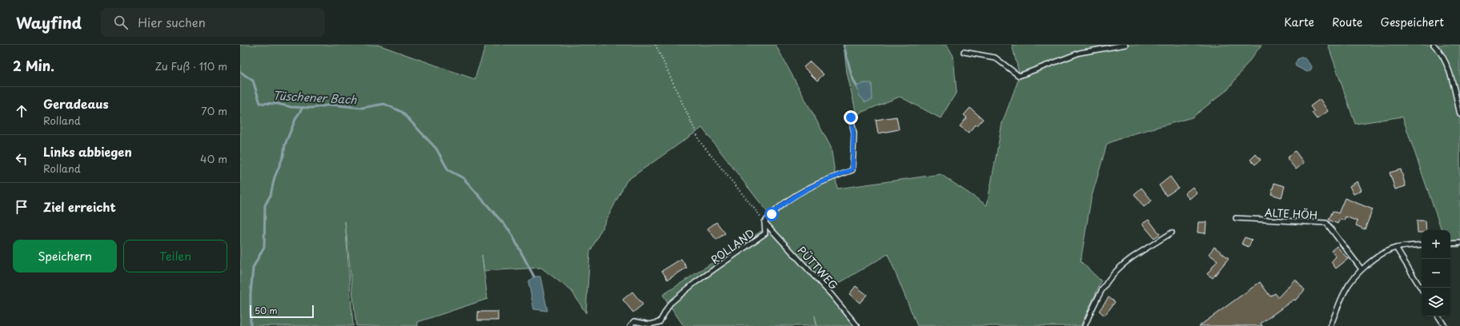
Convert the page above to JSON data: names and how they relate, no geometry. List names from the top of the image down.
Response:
{
  "streets": {
    "lane": ["ALTE HÖH", "ROLLAND", "PÜTTWEG"]
  },
  "crossings": [
    ["ROLLAND", "PÜTTWEG"]
  ],
  "water": ["Tüschener Bach"],
  "scale_bar": "50 m",
  "page": {
    "header": "Wayfind",
    "search": "Hier suchen",
    "nav": ["Karte", "Route", "Gespeichert"],
    "heading": ["2 Min.", "Zu Fuß · 110 m"],
    "list": [
      ["Geradeaus", "Rolland", "70 m"],
      ["Links abbiegen", "Rolland", "40 m"],
      "Ziel erreicht"
    ],
    "buttons": ["Speichern", "Teilen"],
    "map_buttons": ["+", "−"],
    "scale": "50 m"
  }
}
